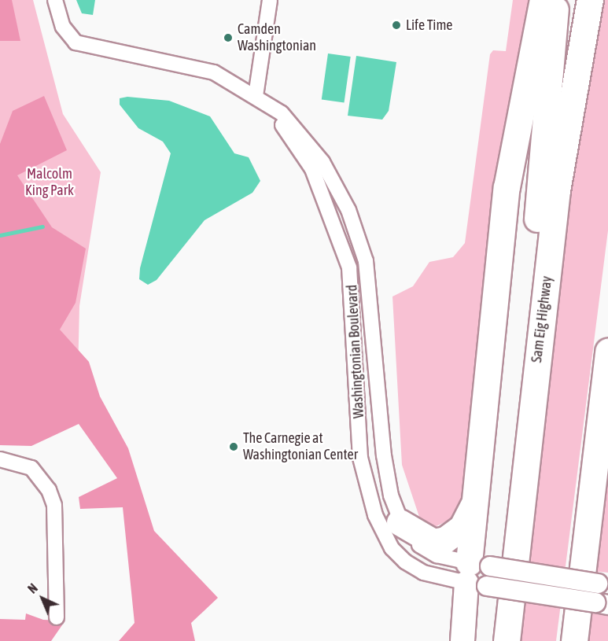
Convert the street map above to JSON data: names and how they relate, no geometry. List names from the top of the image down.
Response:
{
  "streets": {
    "highway": ["Sam Eig Highway"],
    "street": ["Washingtonian Boulevard"]
  },
  "parks": ["Malcolm King Park"],
  "places": ["Life Time", "Camden Washingtonian", "The Carnegie at Washingtonian Center"],
  "north": "top left"
}
